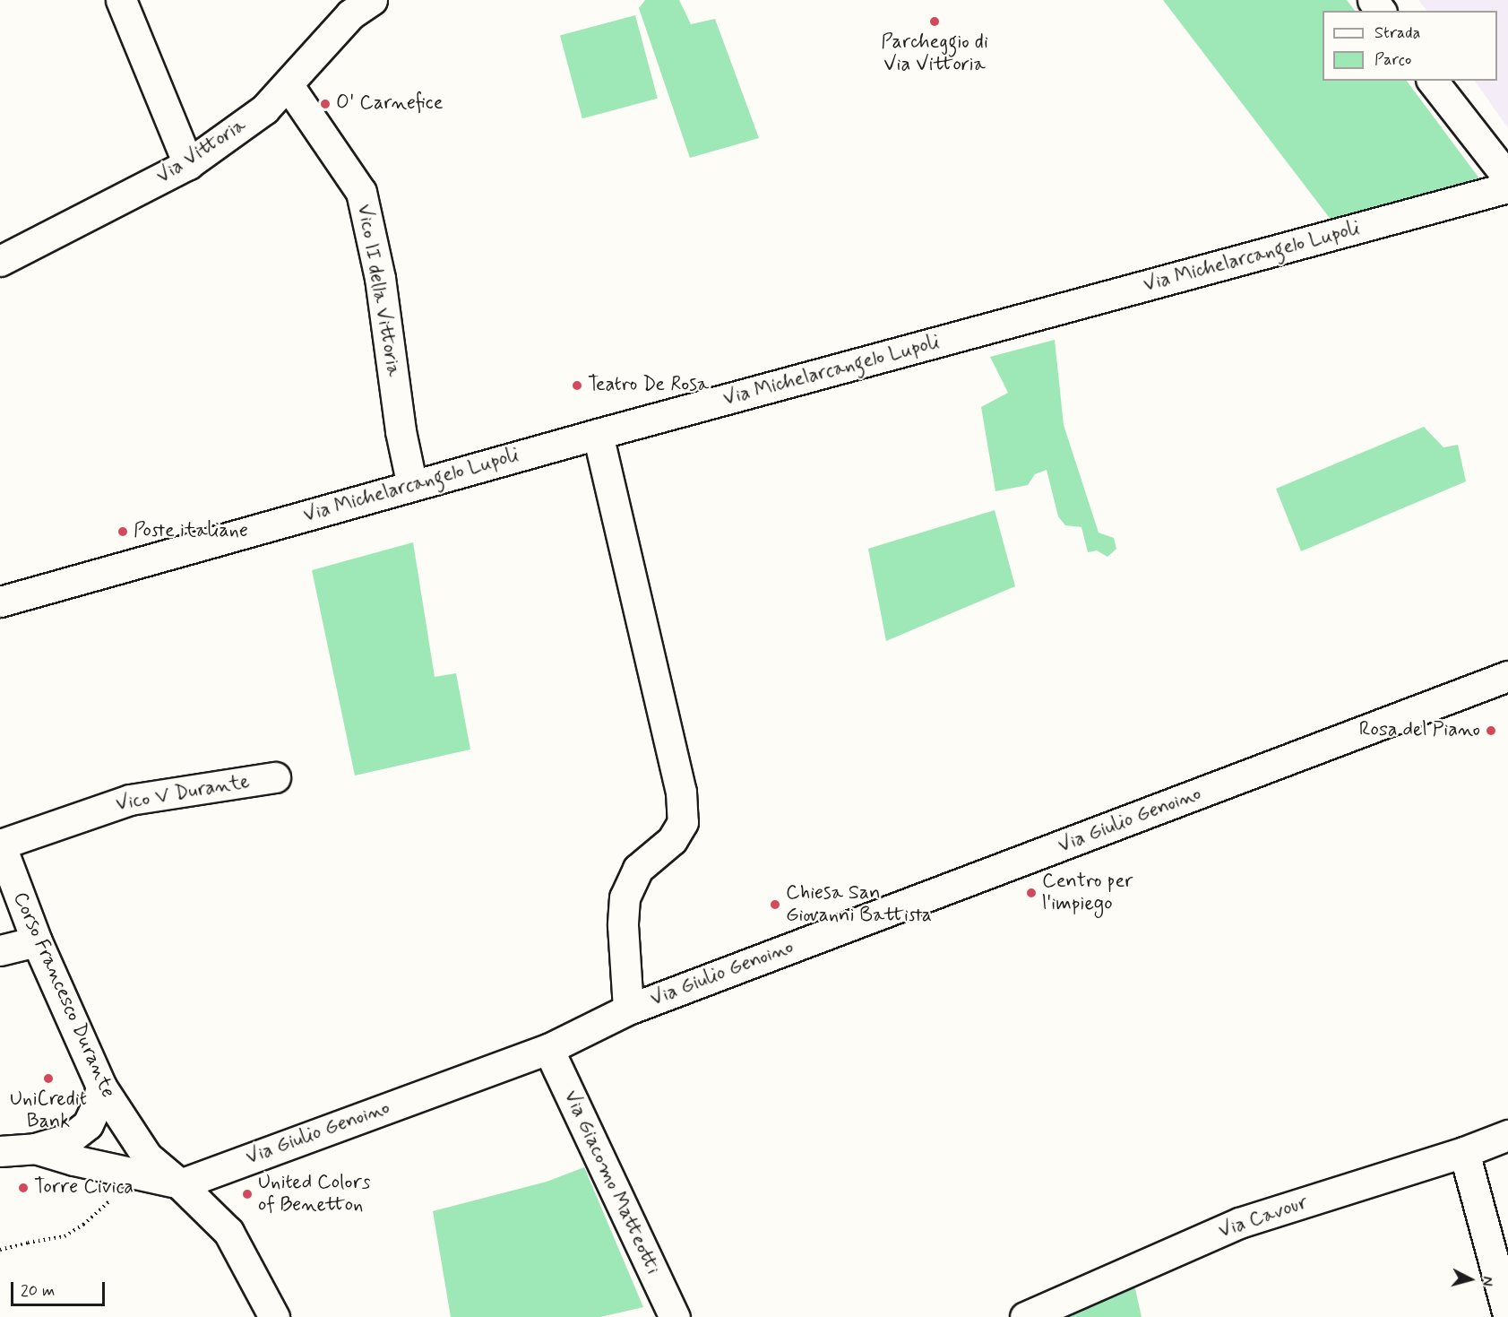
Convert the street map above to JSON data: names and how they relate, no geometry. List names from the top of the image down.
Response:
{
  "streets": {
    "street": [
      "Via Vittoria",
      "Via Michelarcangelo Lupoli",
      "Vico II della Vittoria",
      "Vico V Durante",
      "Via Giulio Genoino",
      "Corso Francesco Durante",
      "Via Giacomo Matteotti",
      "Via Cavour"
    ]
  },
  "crossings": [
    ["Via Vittoria", "Vico II della Vittoria"],
    ["Via Michelarcangelo Lupoli", "Vico II della Vittoria"],
    ["Vico V Durante", "Corso Francesco Durante"],
    ["Via Giulio Genoino", "Corso Francesco Durante"],
    ["Via Giulio Genoino", "Via Giacomo Matteotti"]
  ],
  "places": [
    "Parcheggio di Via Vittoria",
    "O' Carnefice",
    "Teatro De Rosa",
    "Poste italiane",
    "Rosa del Piano",
    "Centro per l'impiego",
    "Chiesa San Giovanni Battista",
    "UniCredit Bank",
    "Torre Civica",
    "United Colors of Benetton"
  ],
  "legend": ["Strada", "Parco"],
  "scale_bar": "20 m",
  "north": "right"
}
